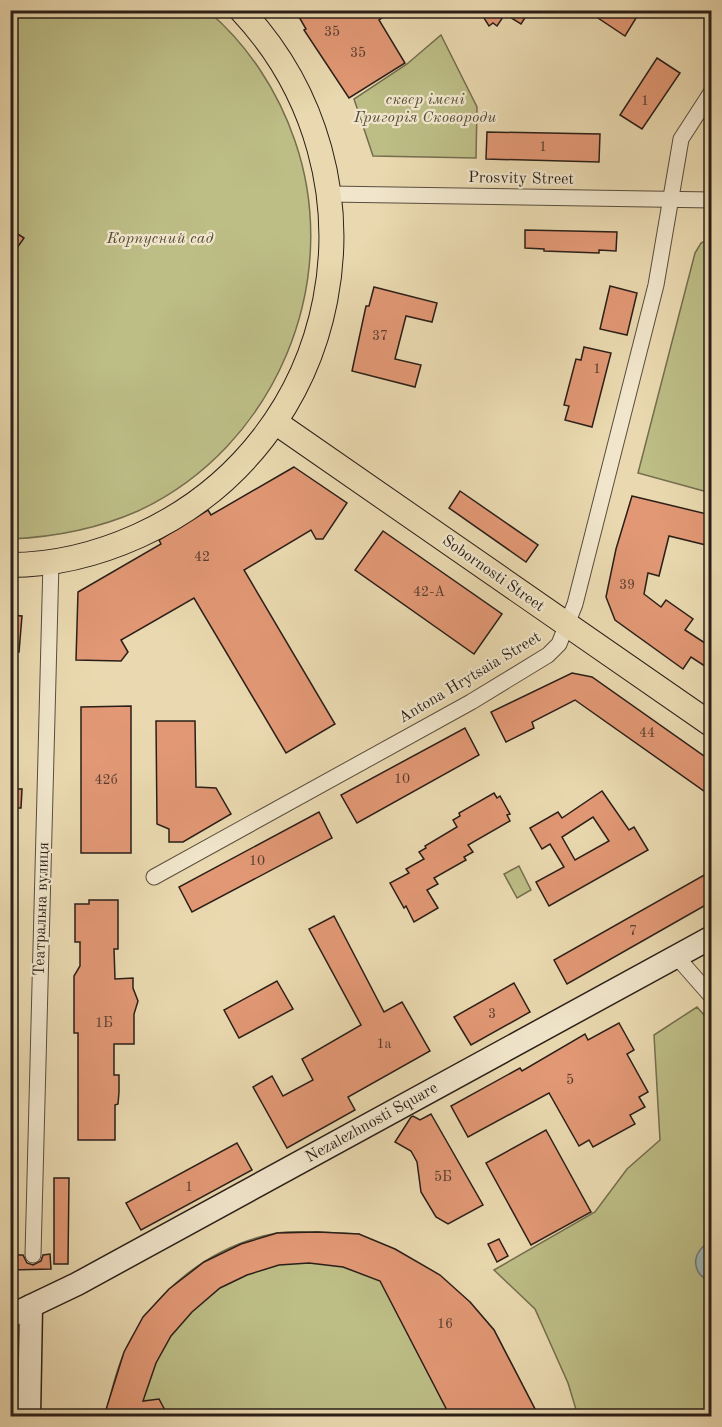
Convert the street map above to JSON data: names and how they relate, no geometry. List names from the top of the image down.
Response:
{
  "streets": {
    "main road": ["Sobornosti Street"],
    "street": [
      "Prosvity Street",
      "Antona Hrytsaia Street",
      "Театральна вулиця",
      "Nezalezhnosti Square"
    ]
  },
  "crossings": [
    ["Prosvity Street", "Antona Hrytsaia Street"],
    ["Sobornosti Street", "Antona Hrytsaia Street"]
  ],
  "parks": ["сквер імені Григорія Сковороди", "Корпусний сад"],
  "house_numbers": [
    "35",
    "35",
    "1",
    "1",
    "37",
    "1",
    "42",
    "39",
    "42-А",
    "44",
    "10",
    "42б",
    "10",
    "7",
    "3",
    "1Б",
    "1а",
    "5",
    "5Б",
    "1",
    "16"
  ]
}
